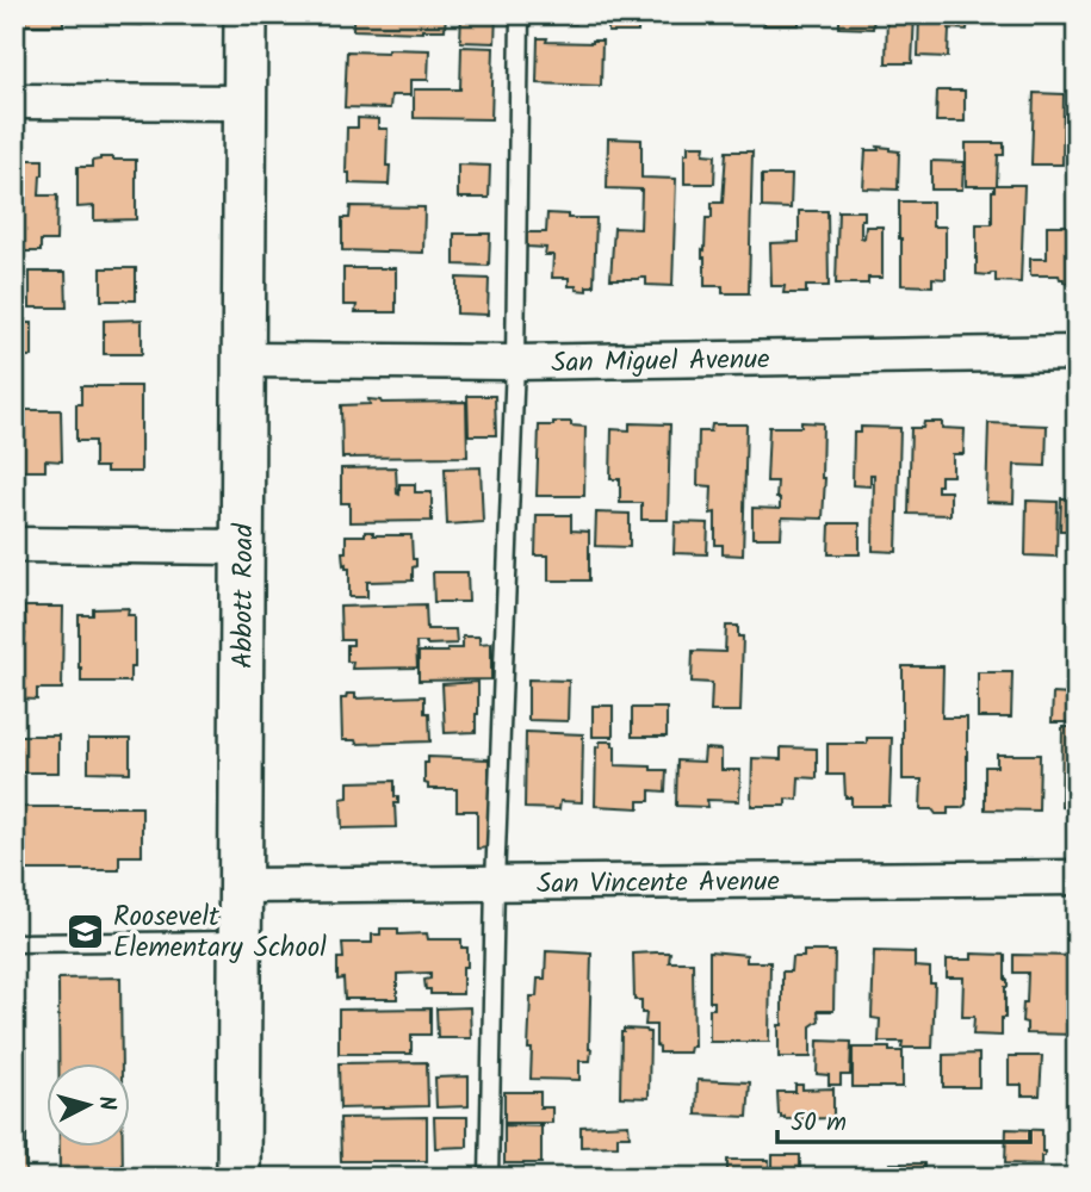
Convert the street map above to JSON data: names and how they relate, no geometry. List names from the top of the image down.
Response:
{
  "streets": {
    "street": ["San Miguel Avenue", "Abbott Road", "San Vincente Avenue"]
  },
  "crossings": [
    ["San Miguel Avenue", "Abbott Road"],
    ["Abbott Road", "San Vincente Avenue"]
  ],
  "places": {
    "school or university": ["Roosevelt Elementary School"]
  },
  "scale_bar": "50 m",
  "north": "right"
}
